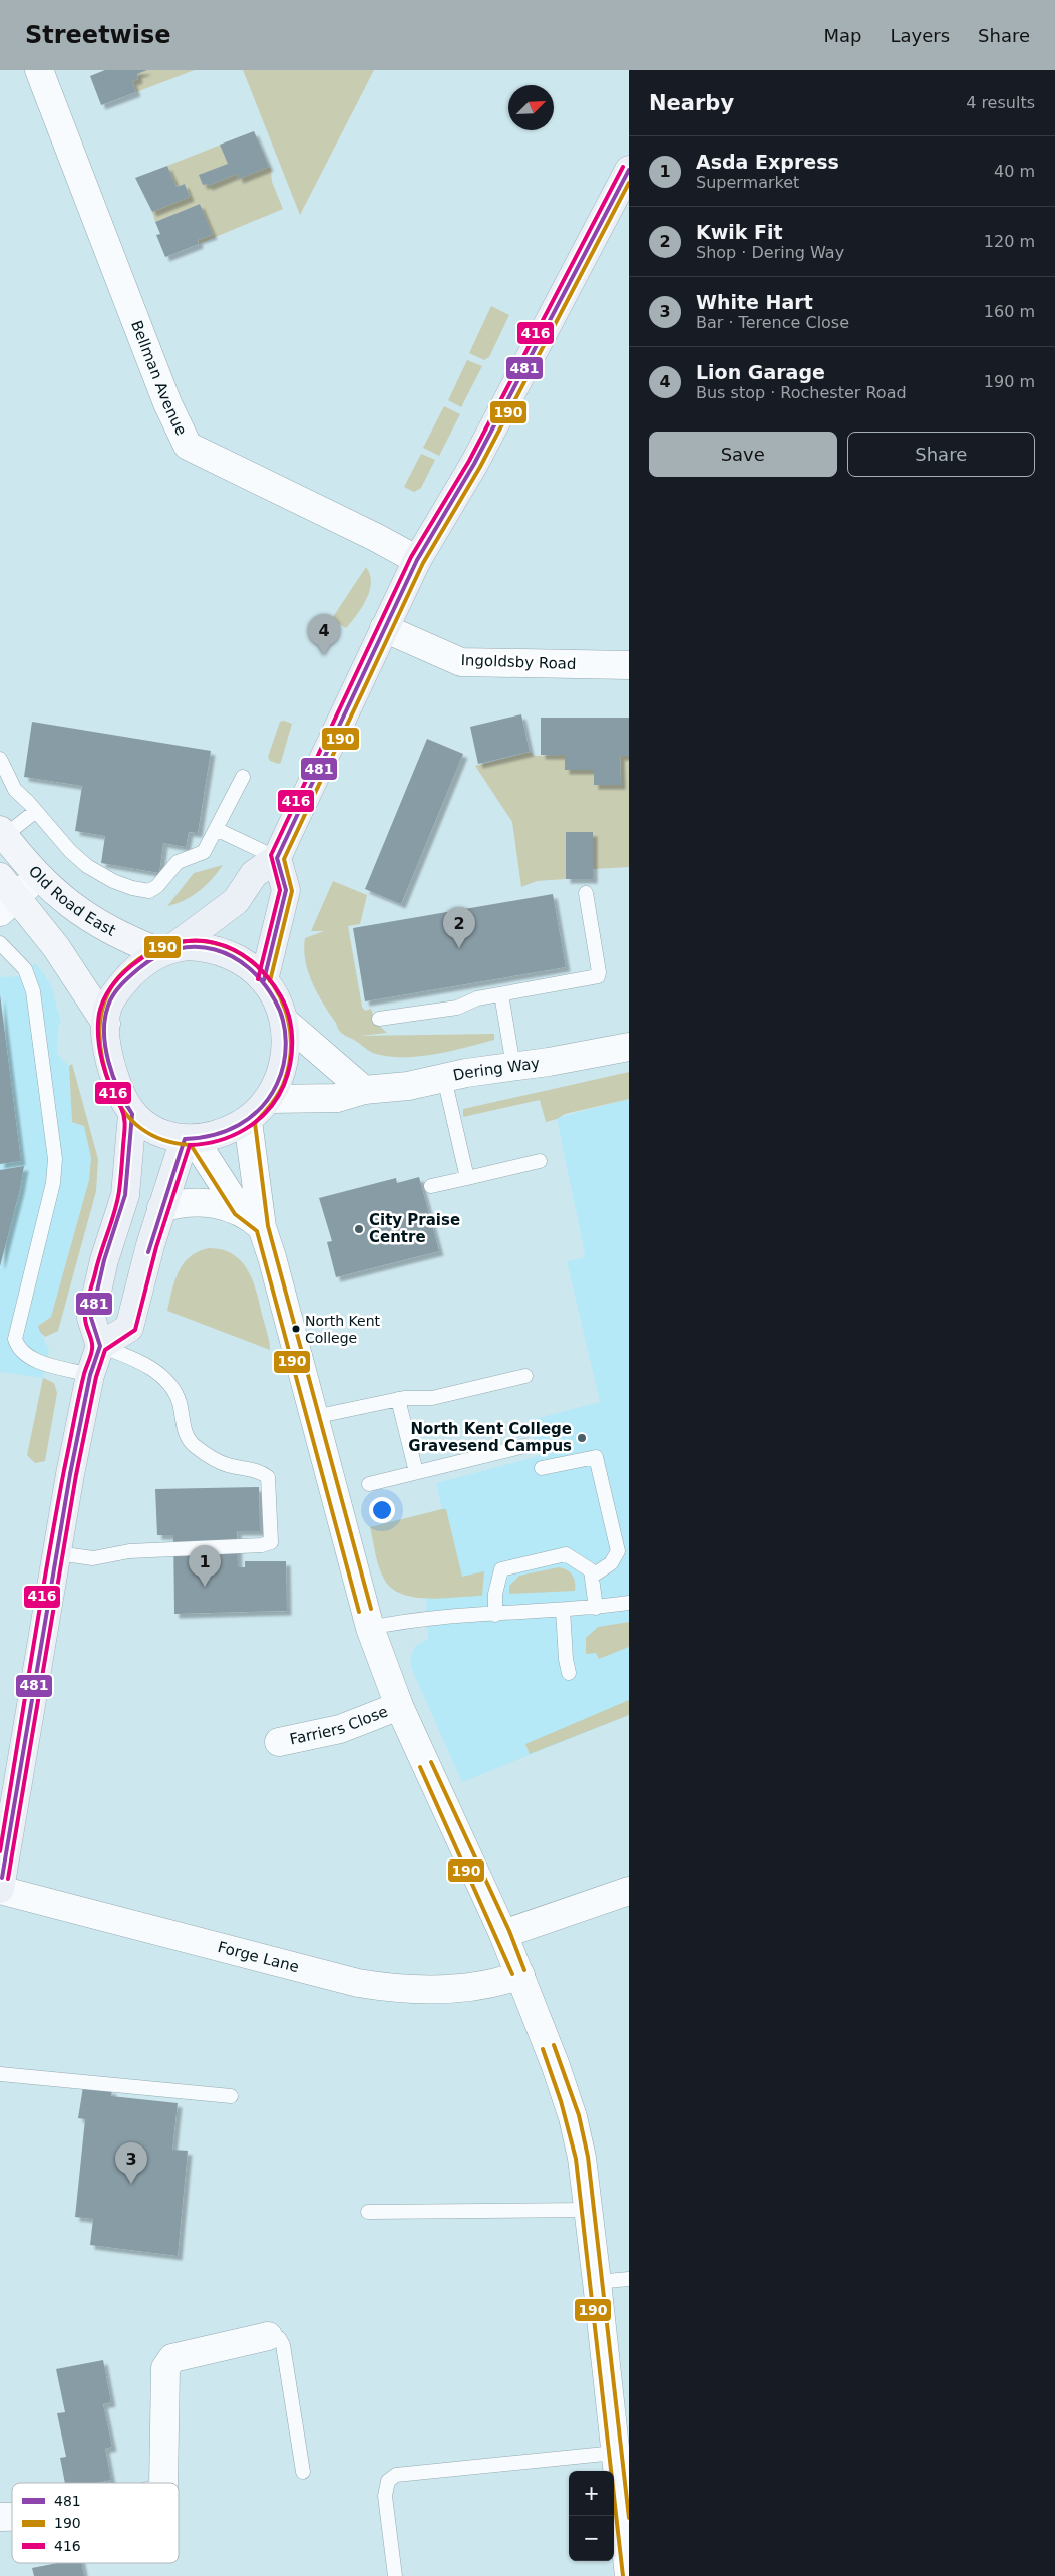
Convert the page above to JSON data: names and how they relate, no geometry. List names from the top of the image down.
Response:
{
  "streets": {
    "main road": ["Old Road East"],
    "street": [
      "Bellman Avenue",
      "Ingoldsby Road",
      "Dering Way",
      "Farriers Close",
      "Forge Lane"
    ]
  },
  "places": ["City Praise Centre", "North Kent College", "North Kent College Gravesend Campus"],
  "lines": ["transit line 416", "transit line 481", "transit line 190"],
  "legend": ["481", "190", "416"],
  "north": "top right",
  "page": {
    "header": "Streetwise",
    "nav": ["Map", "Layers", "Share"],
    "heading": ["Nearby", "4 results"],
    "list": [
      {
        "mark": "1",
        "name": "Asda Express",
        "note": "Supermarket",
        "value": "40 m"
      },
      {
        "mark": "2",
        "name": "Kwik Fit",
        "note": "Shop · Dering Way",
        "value": "120 m"
      },
      {
        "mark": "3",
        "name": "White Hart",
        "note": "Bar · Terence Close",
        "value": "160 m"
      },
      {
        "mark": "4",
        "name": "Lion Garage",
        "note": "Bus stop · Rochester Road",
        "value": "190 m"
      }
    ],
    "buttons": ["Save", "Share"],
    "pins": [
      "4",
      "2",
      "1",
      "3"
    ],
    "map_buttons": ["+", "−"]
  }
}
